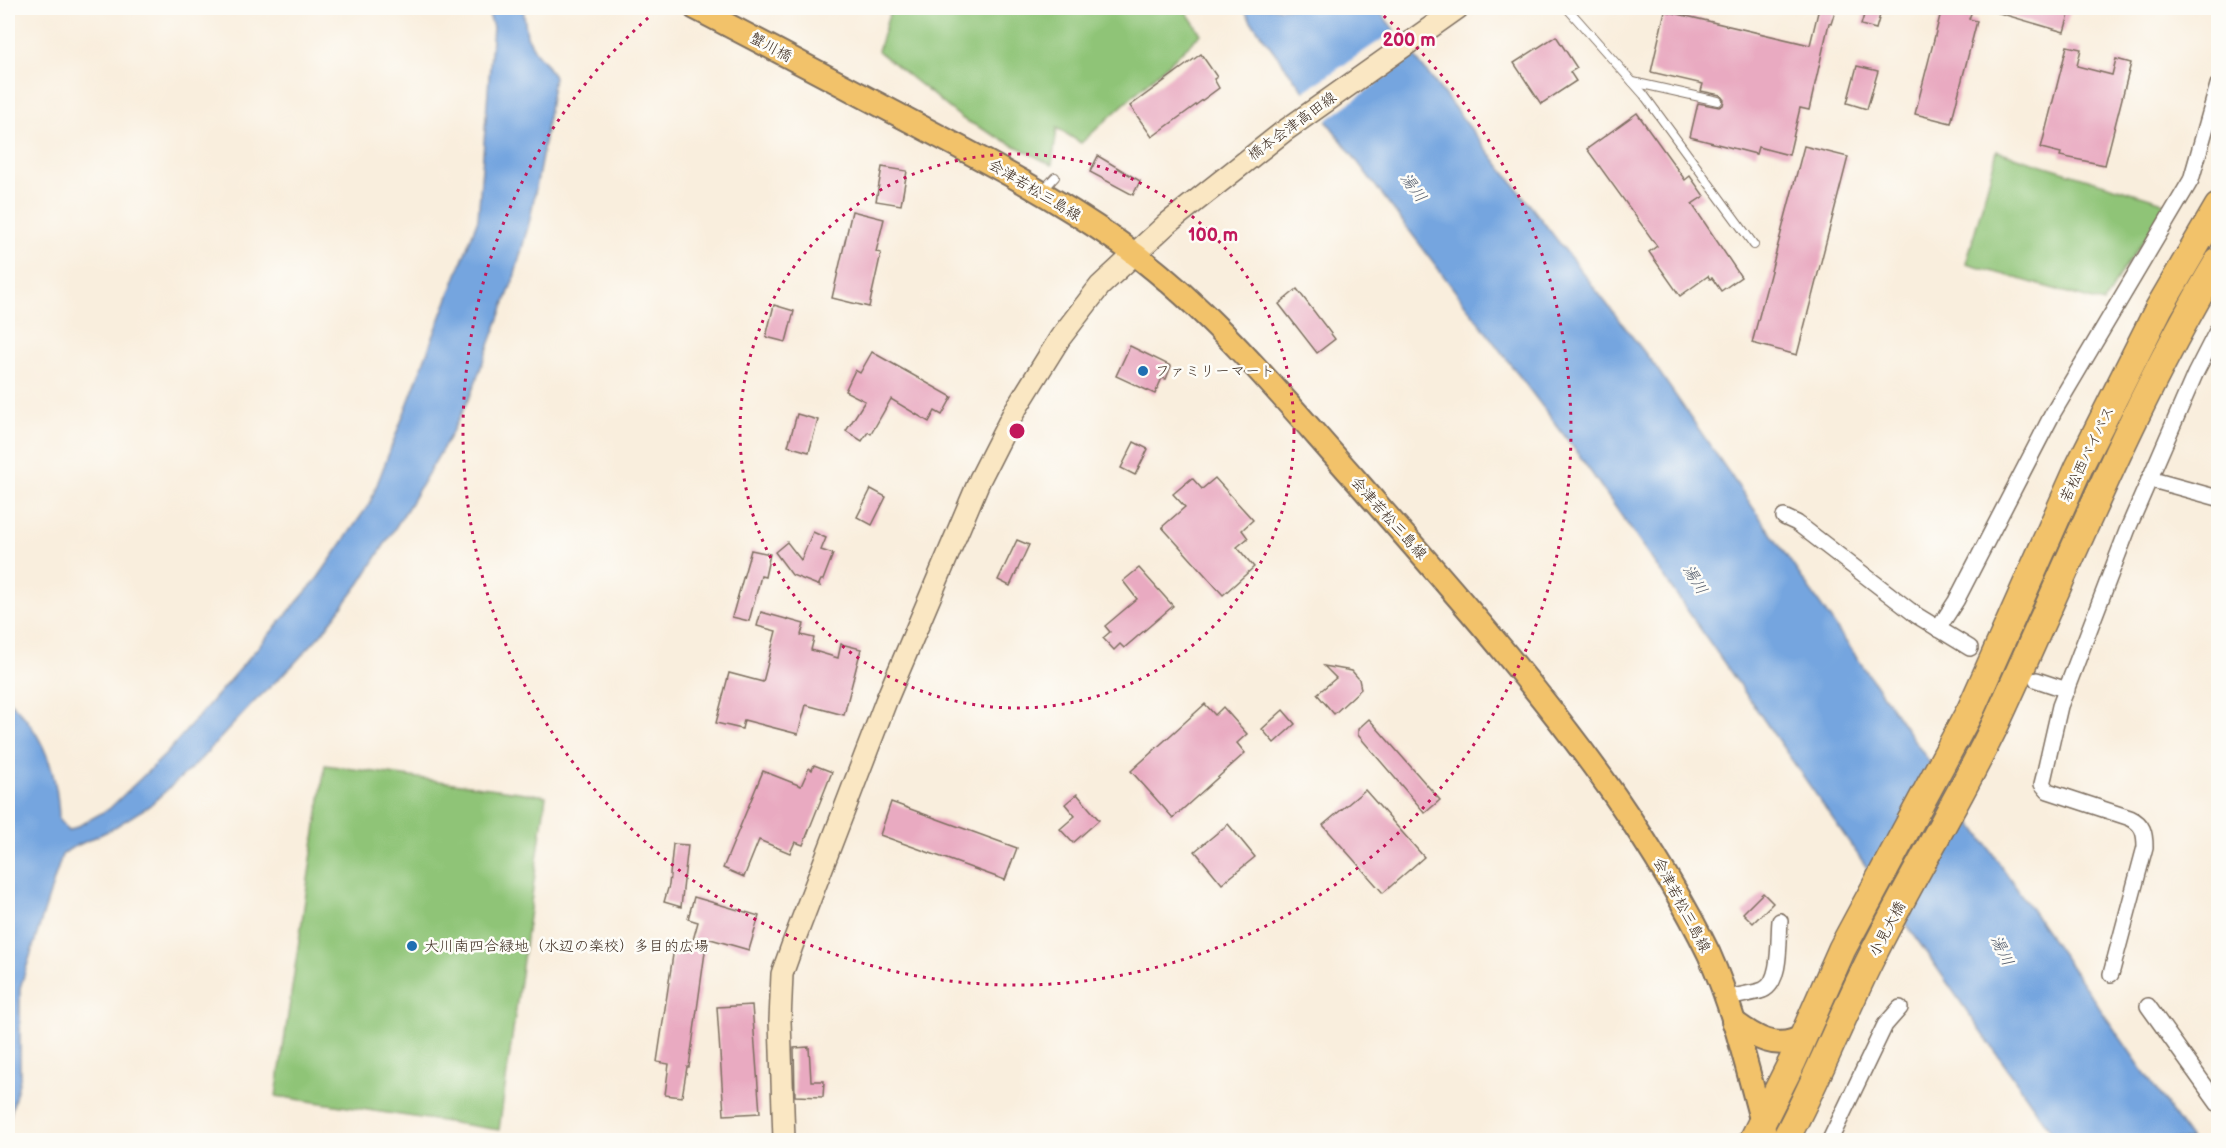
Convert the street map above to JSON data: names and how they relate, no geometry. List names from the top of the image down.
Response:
{
  "streets": {
    "highway": ["若松西バイパス", "小見大橋"],
    "main road": ["蟹川橋", "会津若松三島線"],
    "street": ["橋本会津高田線"]
  },
  "crossings": [
    ["蟹川橋", "会津若松三島線"],
    ["橋本会津高田線", "会津若松三島線"],
    ["会津若松三島線", "小見大橋"],
    ["若松西バイパス", "小見大橋"]
  ],
  "water": ["湯川"],
  "places": ["ファミリーマート", "大川南四合緑地（水辺の楽校）多目的広場"],
  "rings": ["200 m", "100 m"]
}
